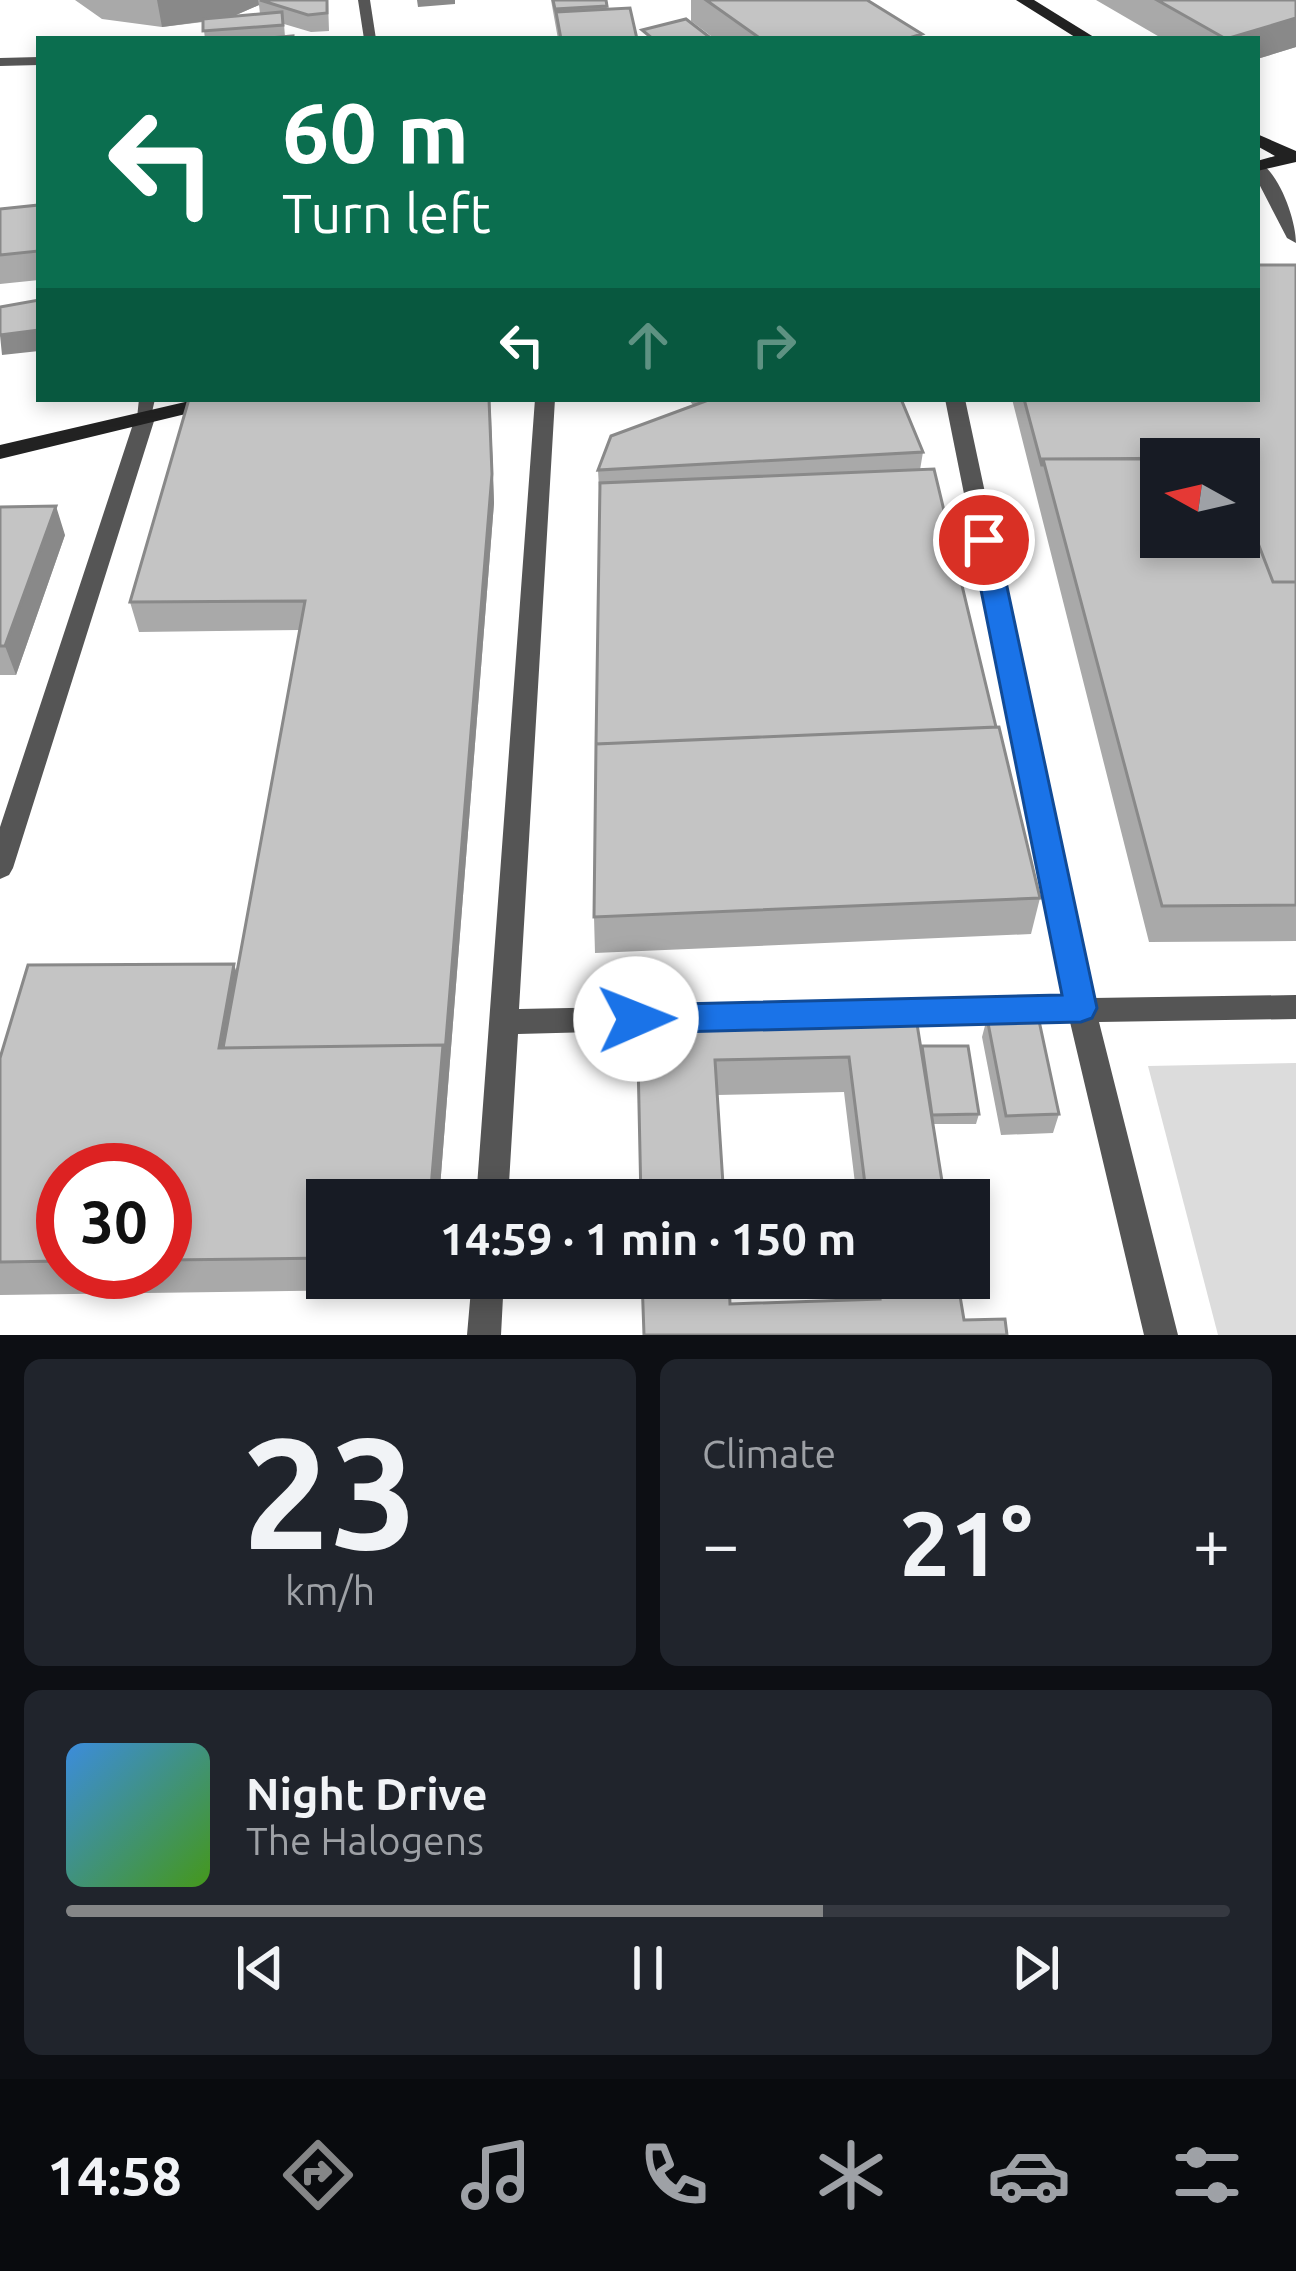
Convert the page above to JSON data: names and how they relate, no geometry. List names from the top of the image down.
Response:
{
  "north": "left",
  "page": {
    "turn": ["60 m", "Turn left"],
    "limit": "30",
    "trip": "14:59 · 1 min · 150 m",
    "tile": [
      ["23", "km/h"],
      "Climate"
    ],
    "heat": ["−", "21°", "+"],
    "song": ["Night Drive", "The Halogens"],
    "tabs": "14:58"
  }
}
